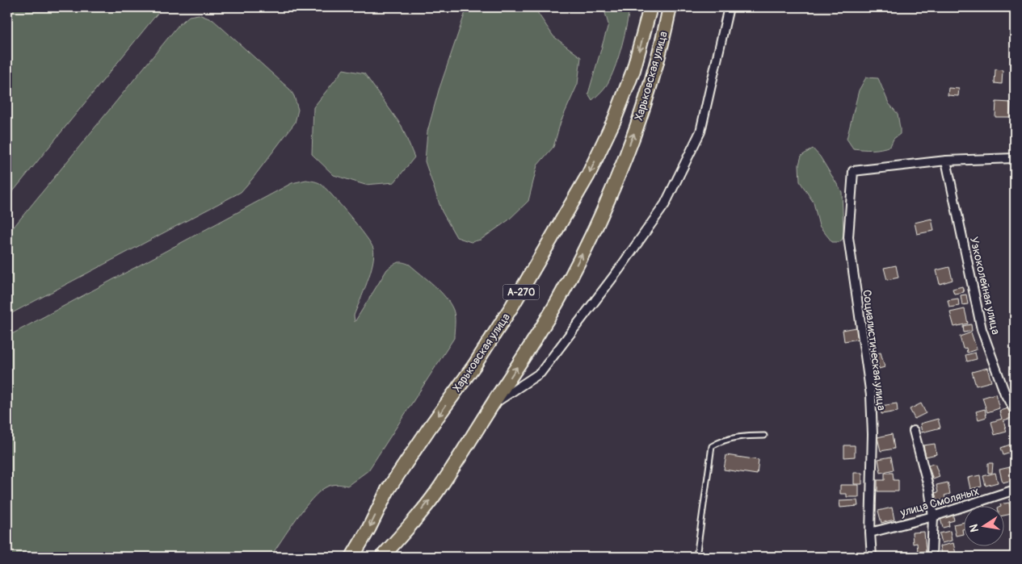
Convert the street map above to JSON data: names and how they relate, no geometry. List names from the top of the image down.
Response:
{
  "streets": {
    "highway": ["Харьковская улица", "А-270"],
    "street": ["Узкоколейная улица", "Социалистическая улица", "улица Смоляных"]
  },
  "crossings": [
    ["Узкоколейная улица", "Социалистическая улица"],
    ["Социалистическая улица", "улица Смоляных"]
  ],
  "north": "left"
}
